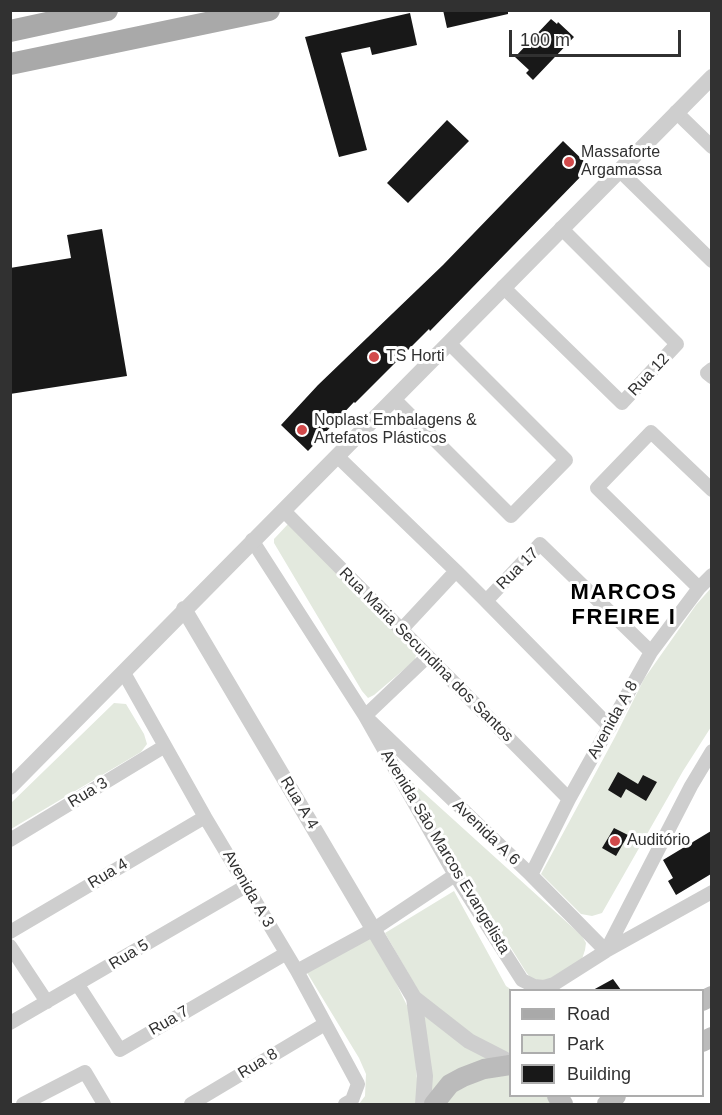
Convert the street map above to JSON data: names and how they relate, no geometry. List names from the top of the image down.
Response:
{
  "streets": {
    "street": [
      "Rua 12",
      "Rua 17",
      "Rua Maria Secundina dos Santos",
      "Avenida A 8",
      "Rua 3",
      "Rua A 4",
      "Avenida A 6",
      "Avenida São Marcos Evangelista",
      "Rua 4",
      "Avenida A 3",
      "Rua 5",
      "Rua 7",
      "Rua 8"
    ]
  },
  "crossings": [
    ["Rua 17", "Avenida A 8"],
    ["Rua Maria Secundina dos Santos", "Avenida A 8"],
    ["Avenida A 8", "Avenida A 6"],
    ["Rua 3", "Avenida A 3"],
    ["Avenida A 6", "Avenida São Marcos Evangelista"],
    ["Rua 4", "Avenida A 3"],
    ["Avenida A 3", "Rua 5"],
    ["Avenida A 3", "Rua 7"],
    ["Avenida A 3", "Rua 8"],
    ["Rua 5", "Rua 7"]
  ],
  "districts": ["MARCOS FREIRE I"],
  "places": [
    "Massaforte Argamassa",
    "TS Horti",
    "Noplast Embalagens & Artefatos Plásticos",
    "Auditório"
  ],
  "legend": ["Road", "Park", "Building"],
  "scale_bar": "100 m"
}
